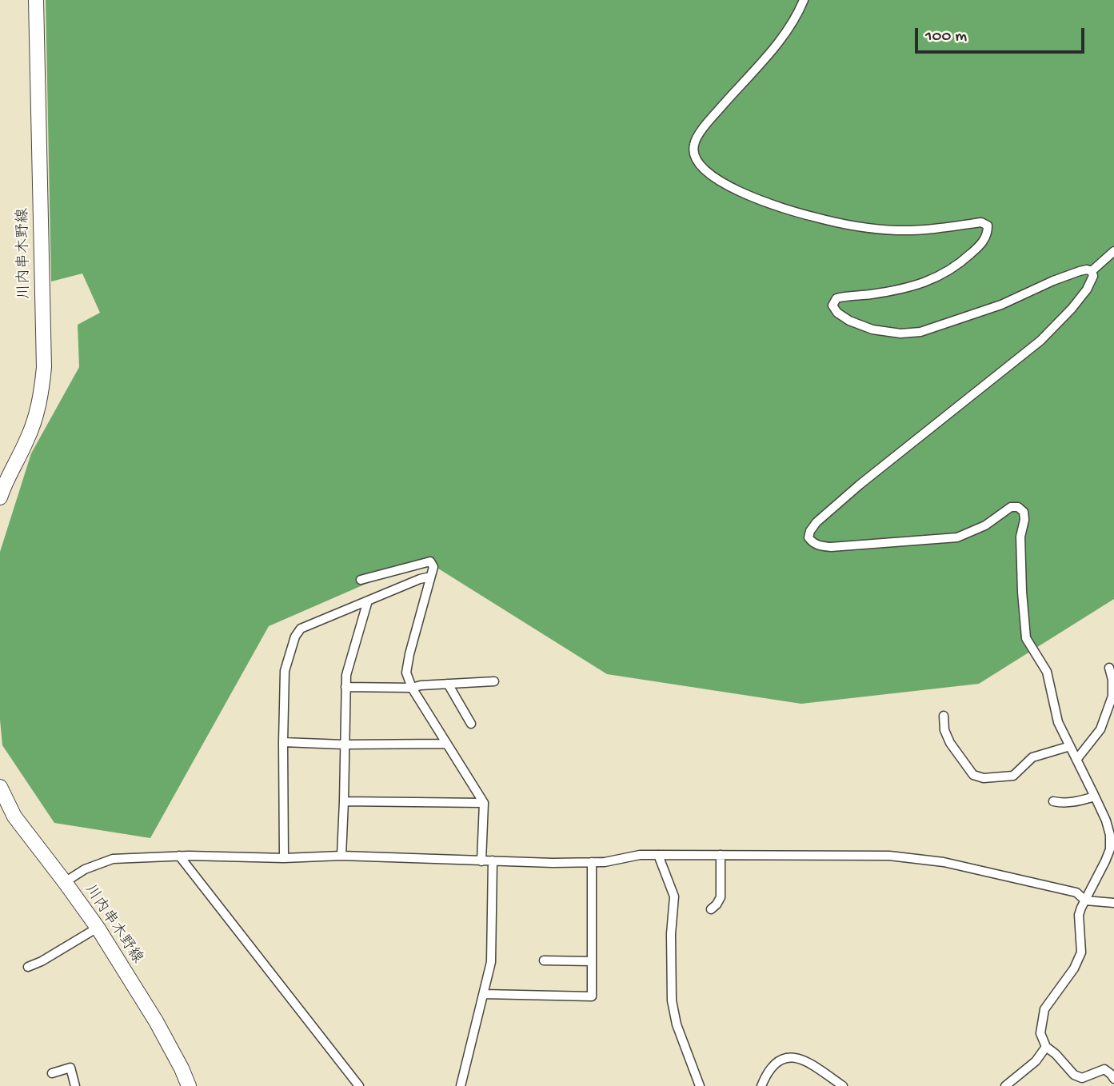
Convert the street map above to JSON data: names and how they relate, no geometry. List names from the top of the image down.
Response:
{
  "streets": {
    "main road": ["川内串木野線"]
  },
  "scale_bar": "100 m"
}
